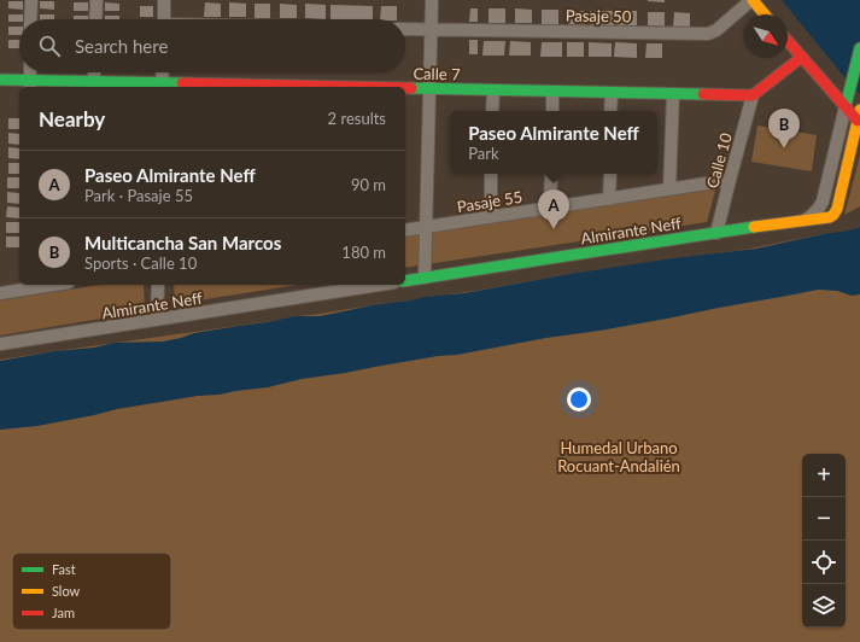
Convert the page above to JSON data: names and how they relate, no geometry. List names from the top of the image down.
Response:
{
  "streets": {
    "street": [
      "Pasaje 50",
      "Calle 7",
      "Calle 10",
      "Pasaje 55",
      "Almirante Neff"
    ]
  },
  "crossings": [
    ["Calle 7", "Calle 10"],
    ["Calle 10", "Pasaje 55"],
    ["Calle 10", "Almirante Neff"]
  ],
  "parks": ["Humedal Urbano Rocuant-Andalién"],
  "legend": ["Fast", "Slow", "Jam"],
  "north": "bottom right",
  "page": {
    "search": "Search here",
    "heading": ["Nearby", "2 results"],
    "pins": ["B", "A"],
    "popup": ["Paseo Almirante Neff", "Park"],
    "list": [
      {
        "mark": "A",
        "name": "Paseo Almirante Neff",
        "note": "Park · Pasaje 55",
        "value": "90 m"
      },
      {
        "mark": "B",
        "name": "Multicancha San Marcos",
        "note": "Sports · Calle 10",
        "value": "180 m"
      }
    ],
    "map_buttons": ["+", "−"]
  }
}
